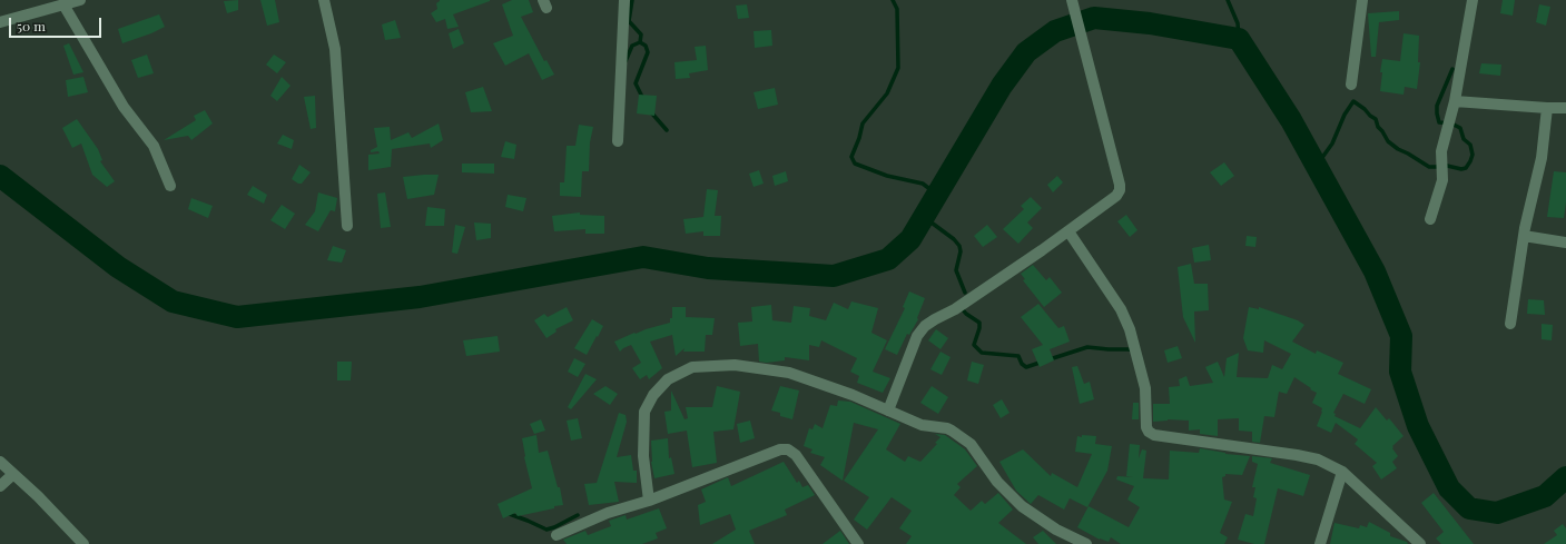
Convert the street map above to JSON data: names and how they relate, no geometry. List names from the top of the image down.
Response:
{
  "scale_bar": "50 m"
}
